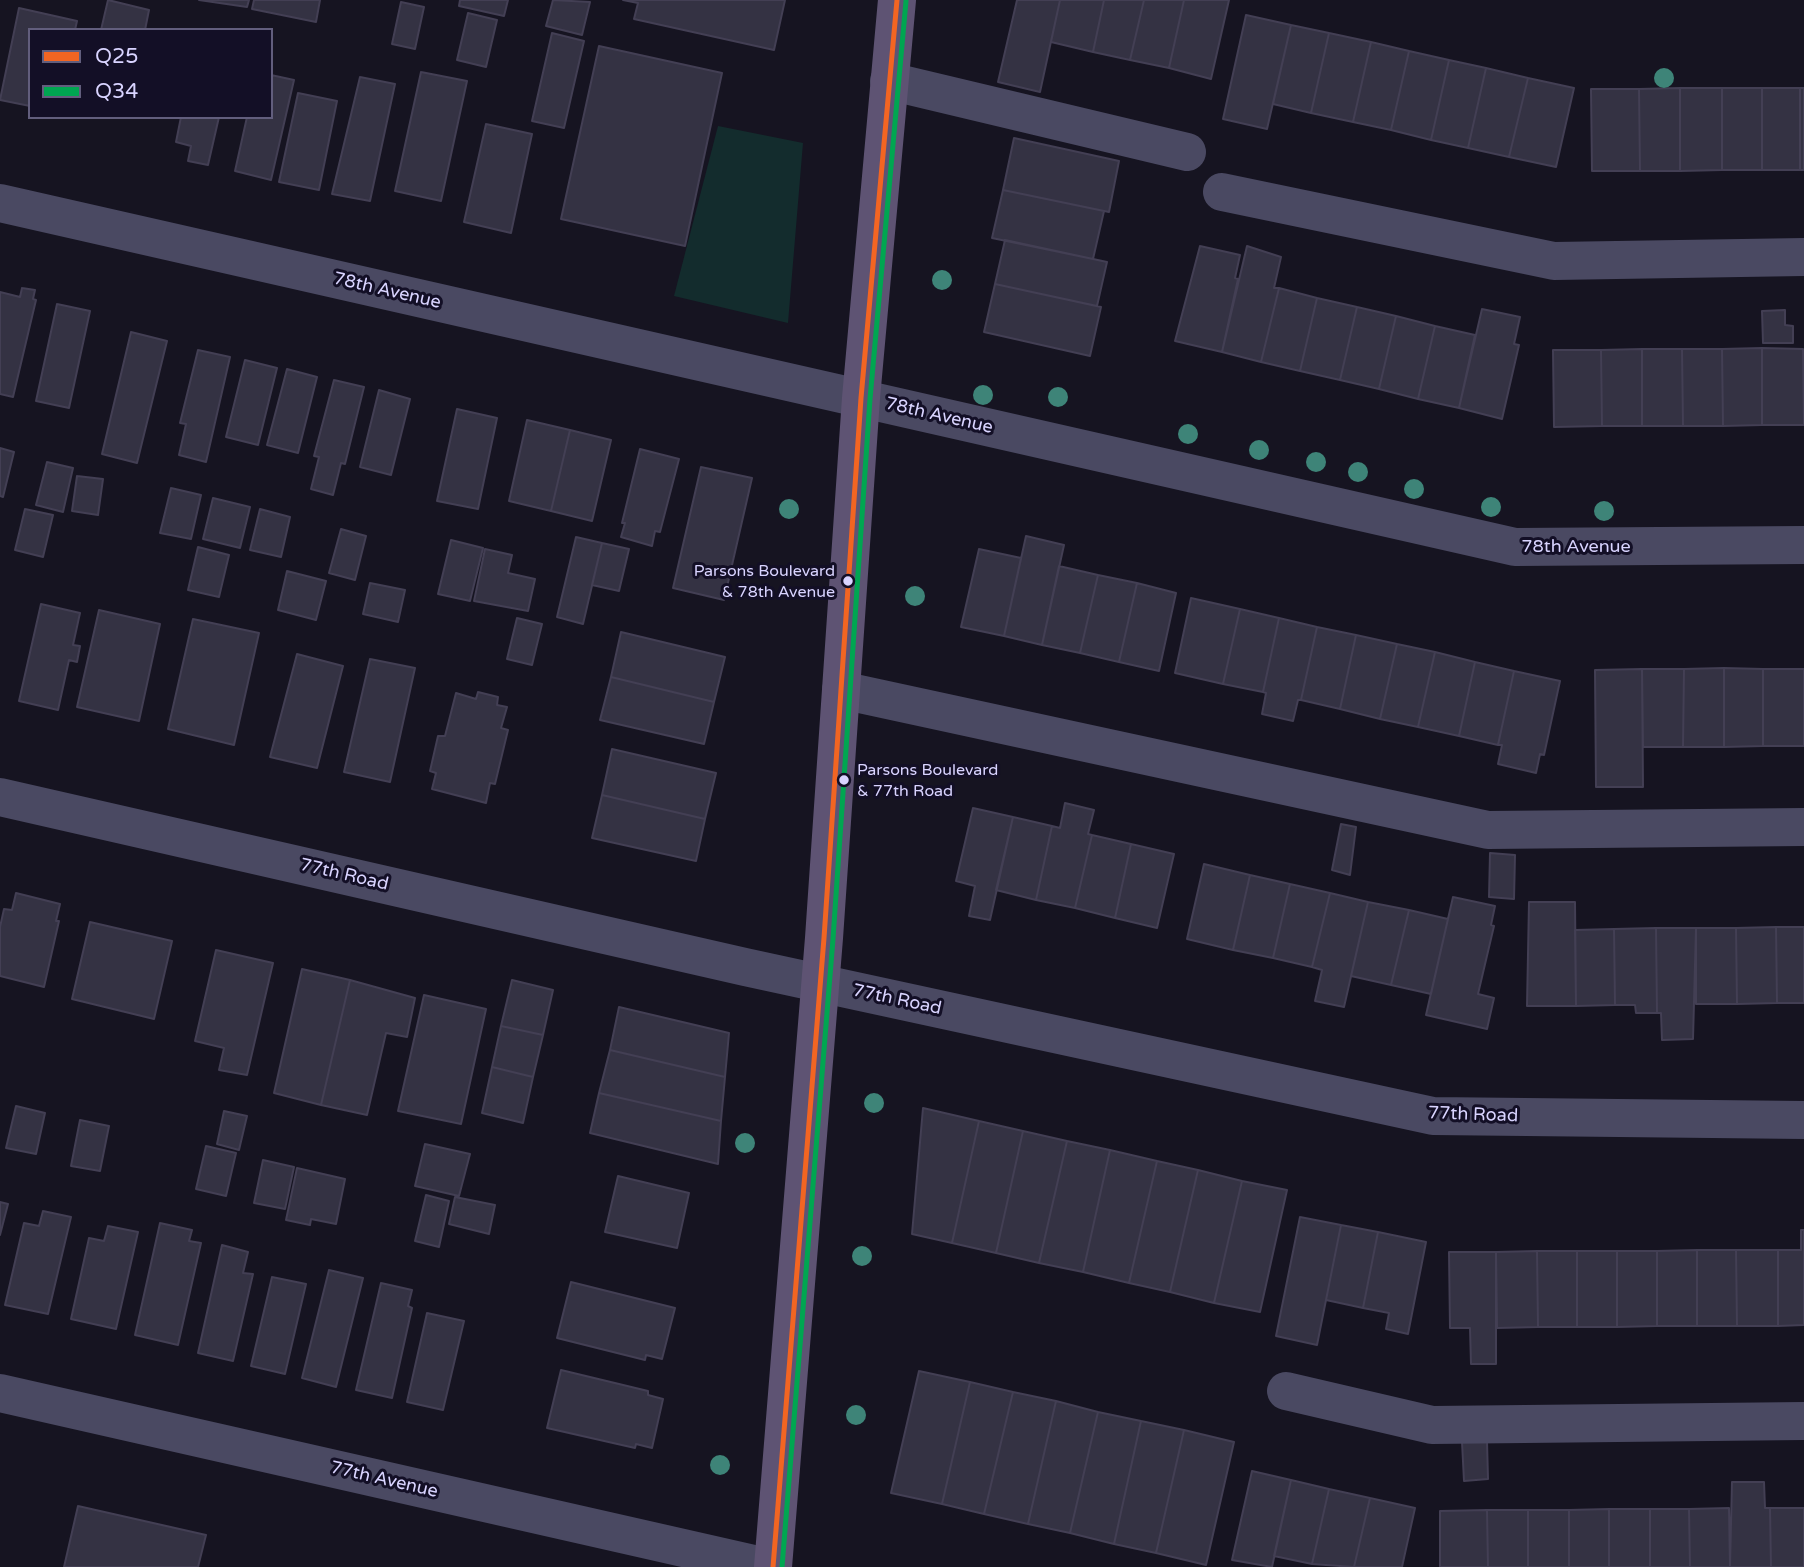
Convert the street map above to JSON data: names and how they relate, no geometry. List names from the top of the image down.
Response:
{
  "streets": {
    "street": ["78th Avenue", "77th Road", "77th Avenue"]
  },
  "places": ["Parsons Boulevard & 78th Avenue", "Parsons Boulevard & 77th Road"],
  "lines": ["transit line Q25", "transit line Q34"],
  "legend": ["Q25", "Q34"]
}
